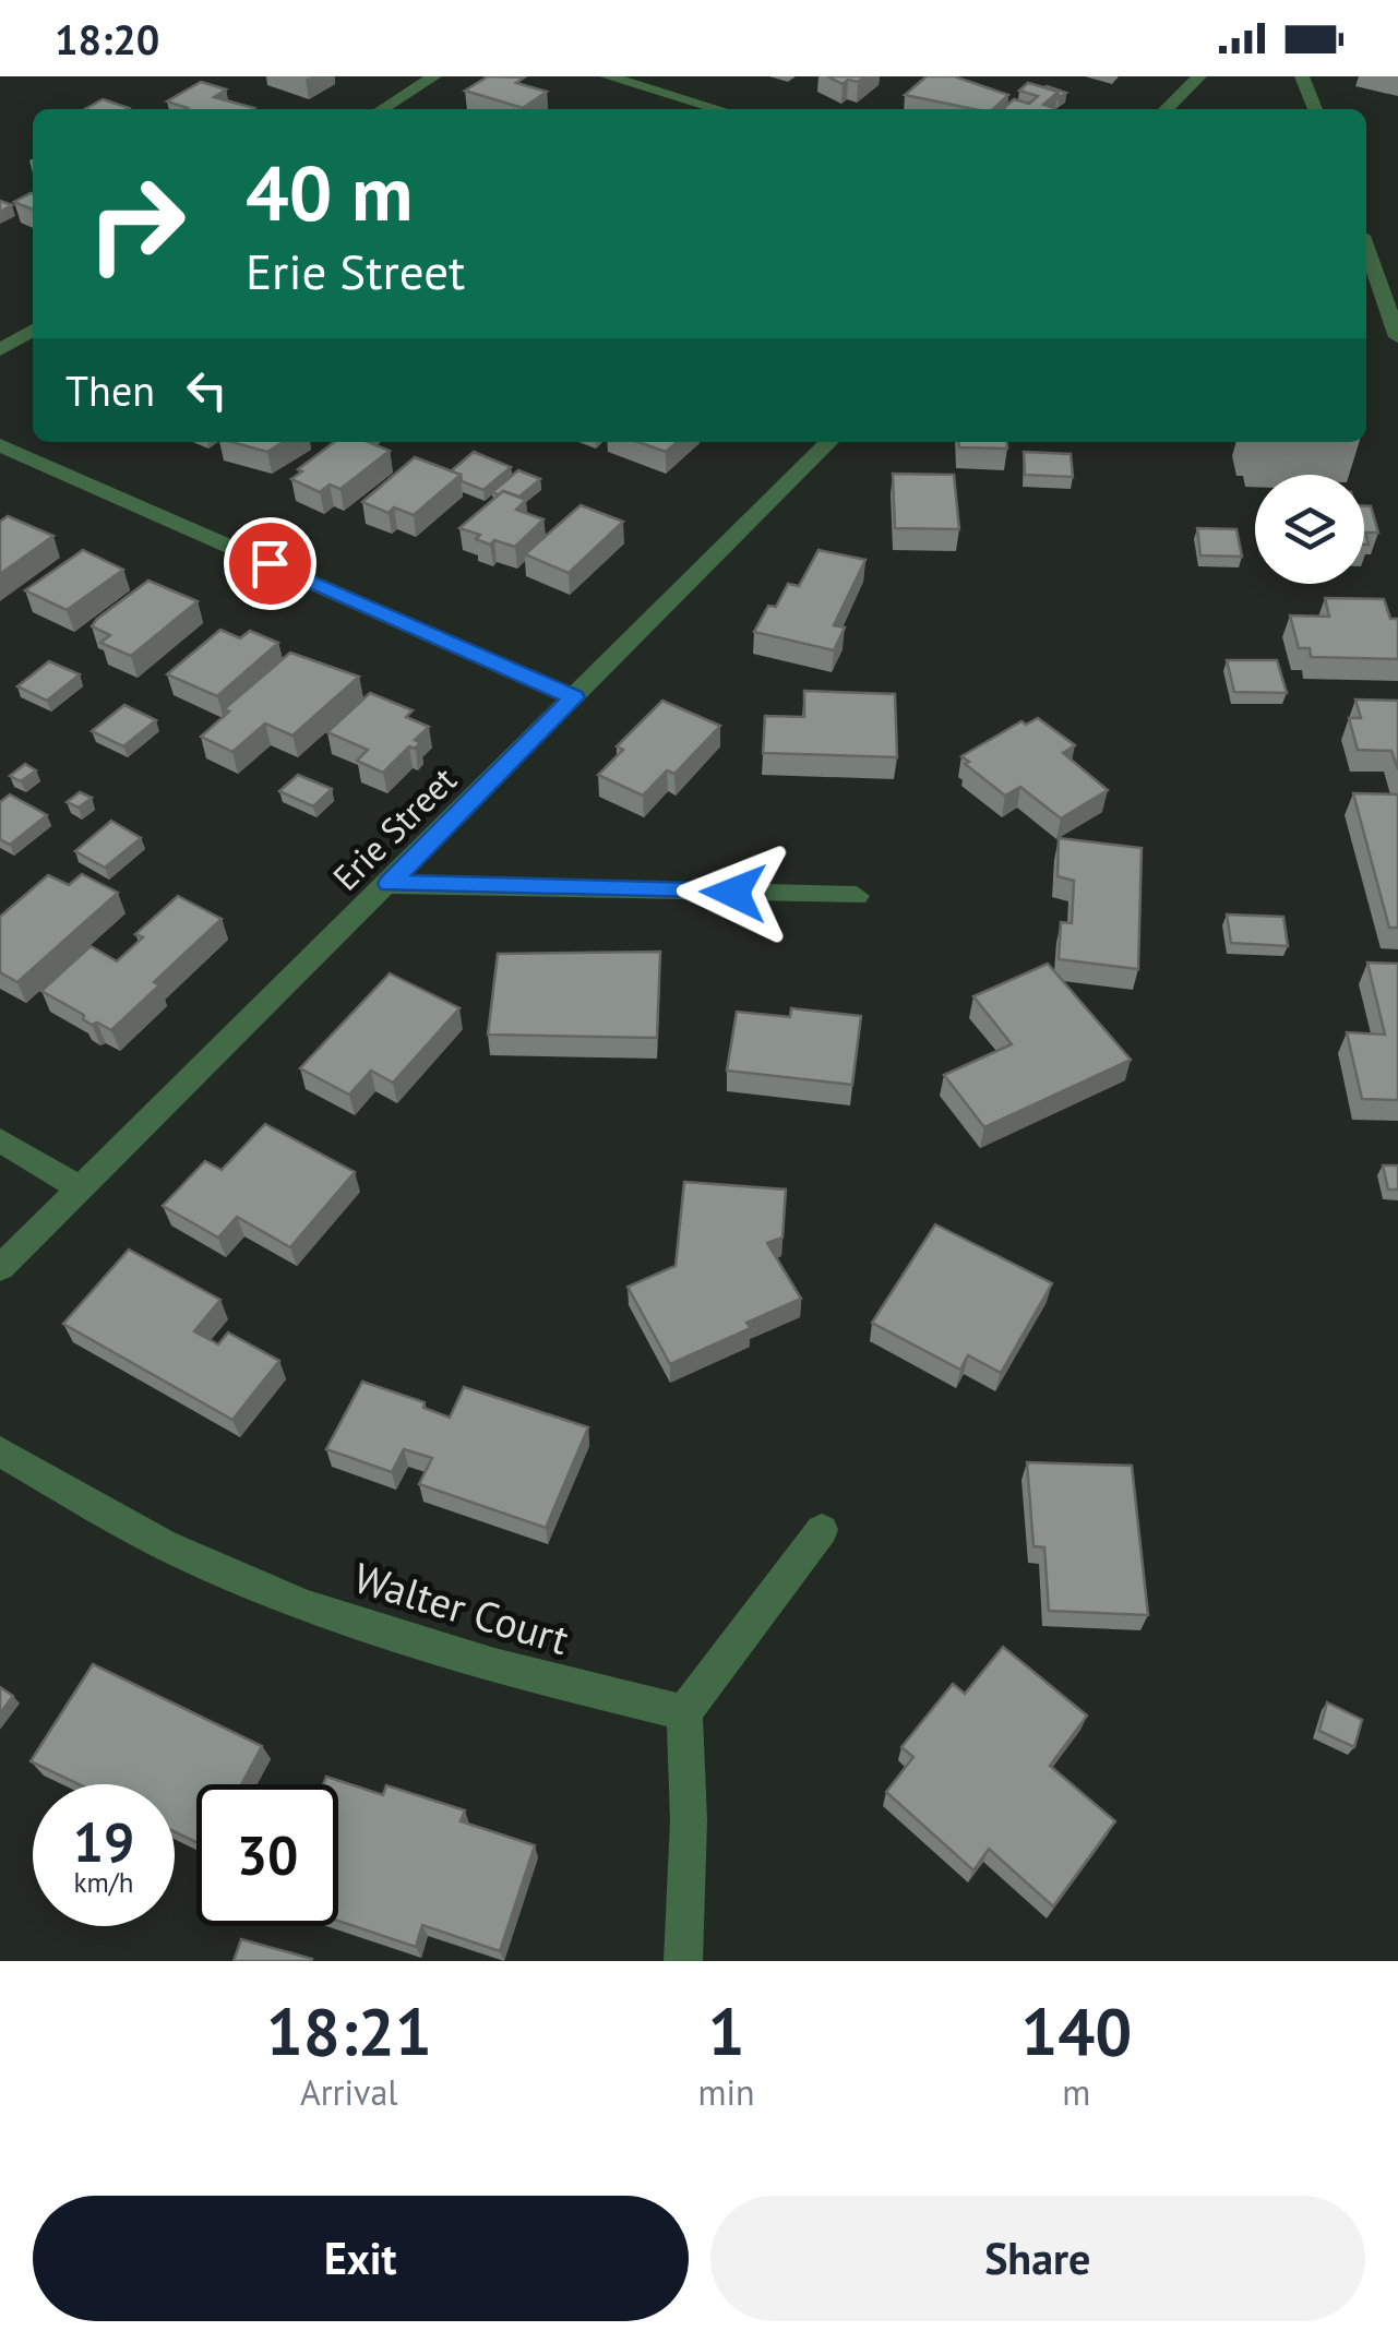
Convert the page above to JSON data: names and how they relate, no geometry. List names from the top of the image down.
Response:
{
  "streets": {
    "street": ["Erie Street", "Walter Court"]
  },
  "page": {
    "status": "18:20",
    "turn": ["40 m", "Erie Street"],
    "then": "Then",
    "speed": "19 km/h",
    "limit": "30",
    "eta": [
      "18:21",
      "Arrival",
      "1",
      "min",
      "140",
      "m"
    ],
    "buttons": ["Exit", "Share"]
  }
}
